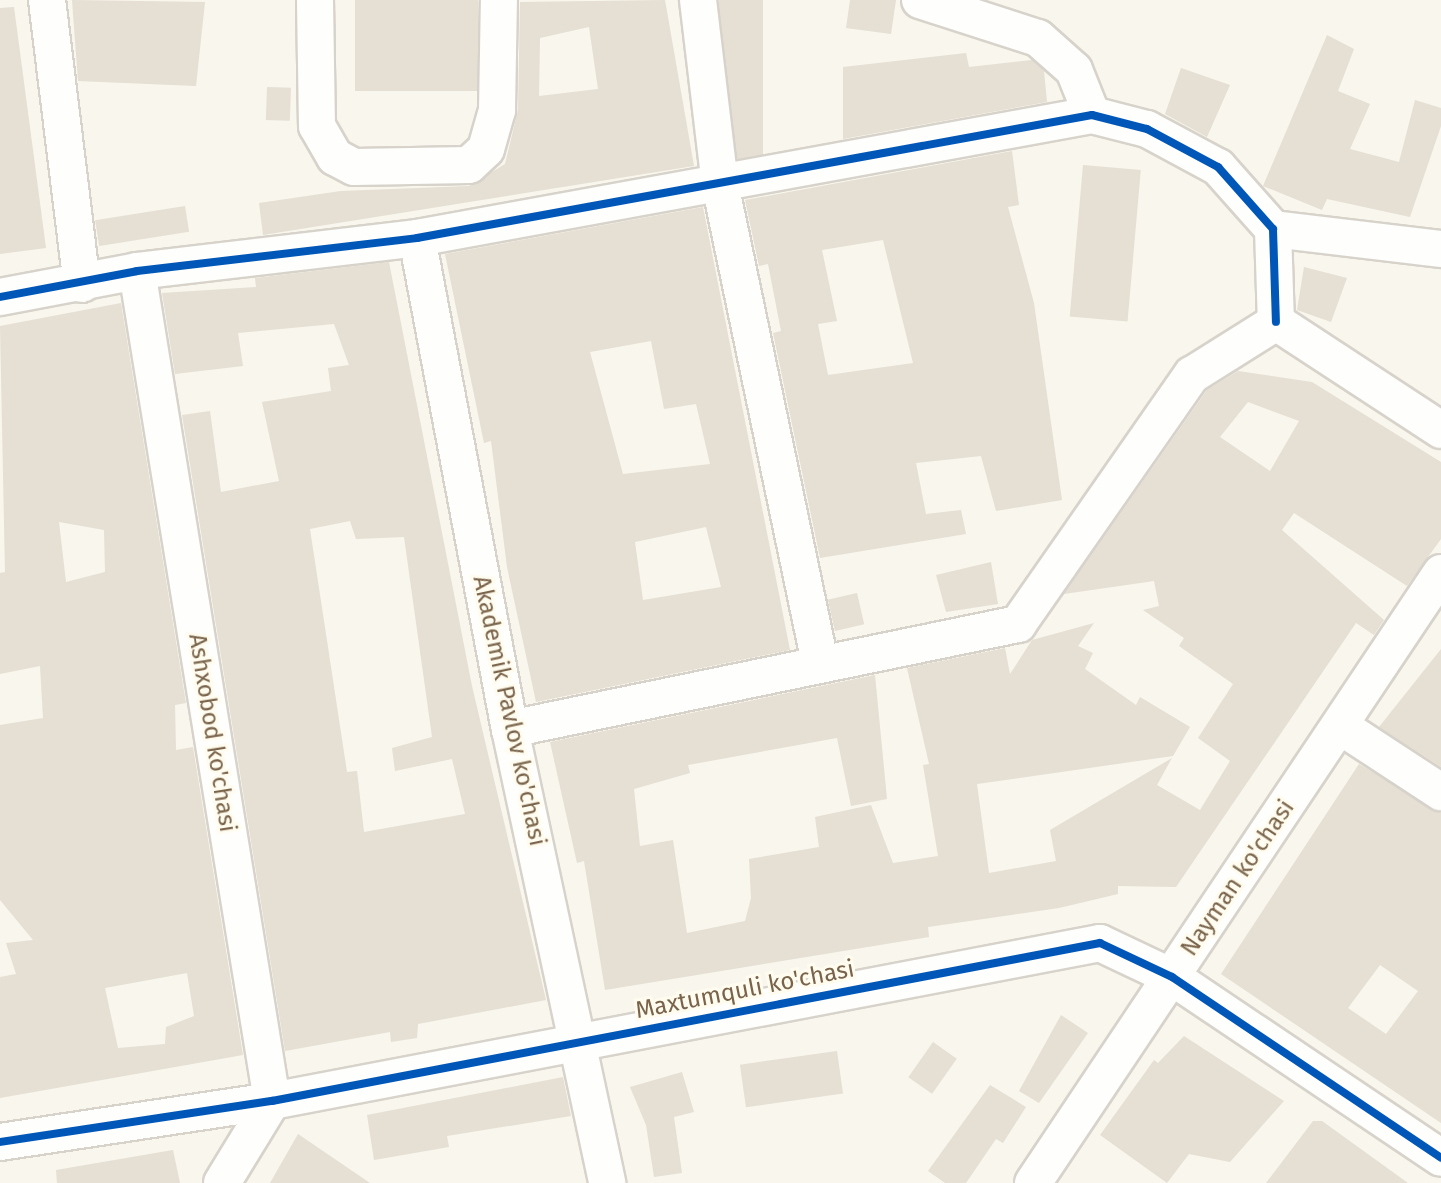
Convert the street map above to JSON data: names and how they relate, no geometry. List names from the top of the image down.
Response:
{
  "streets": {
    "street": [
      "Akademik Pavlov ko'chasi",
      "Ashxobod ko'chasi",
      "Nayman ko'chasi",
      "Maxtumquli ko'chasi"
    ]
  },
  "crossings": [
    ["Akademik Pavlov ko'chasi", "Maxtumquli ko'chasi"],
    ["Ashxobod ko'chasi", "Maxtumquli ko'chasi"],
    ["Nayman ko'chasi", "Maxtumquli ko'chasi"]
  ]
}
